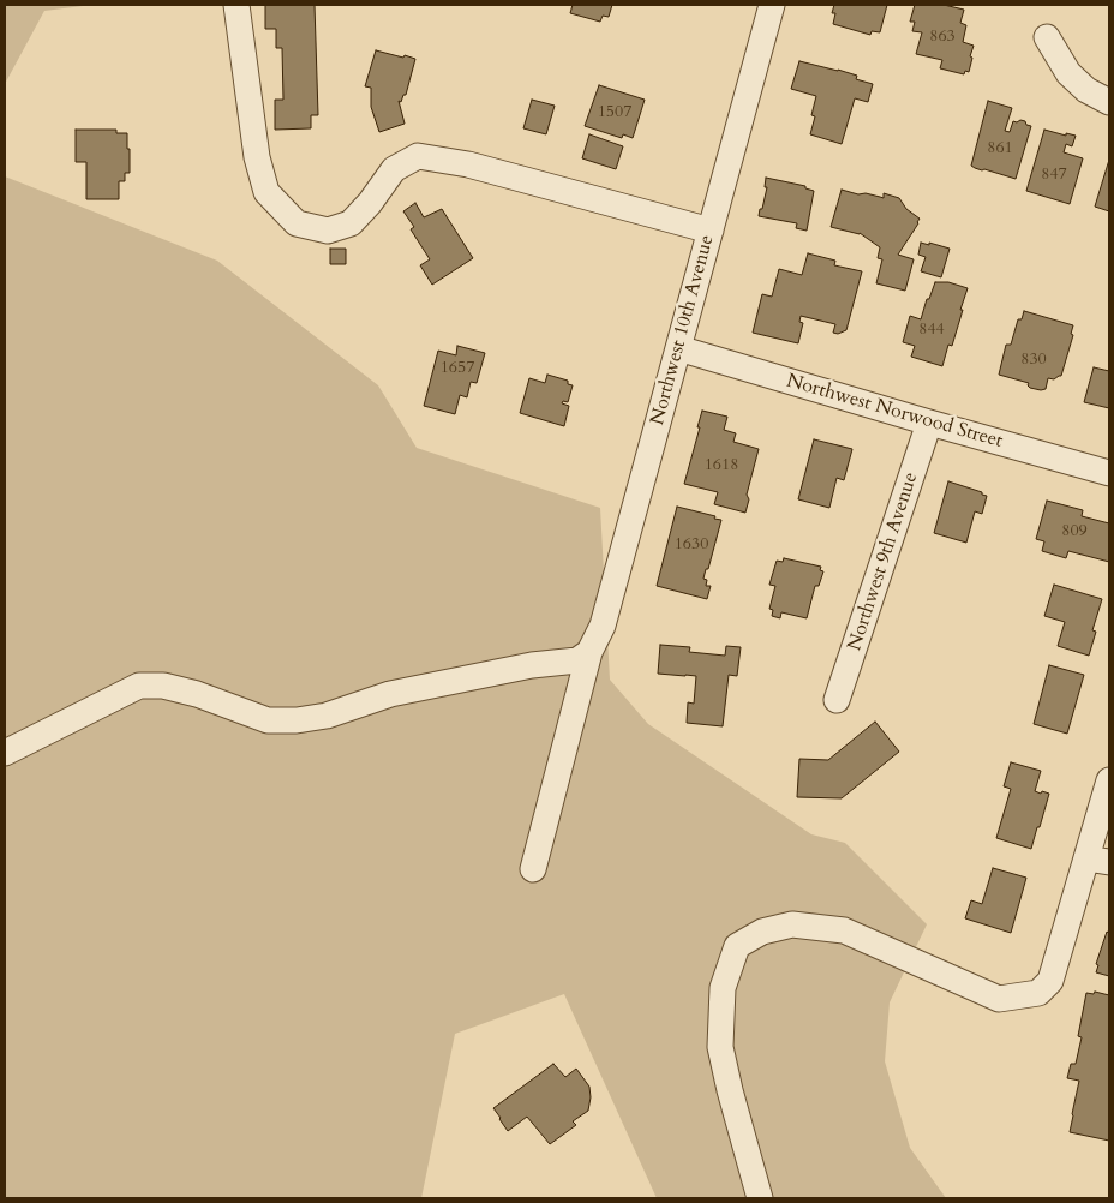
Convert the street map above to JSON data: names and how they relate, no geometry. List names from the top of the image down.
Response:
{
  "streets": {
    "street": ["Northwest 10th Avenue", "Northwest Norwood Street", "Northwest 9th Avenue"]
  },
  "crossings": [
    ["Northwest 10th Avenue", "Northwest Norwood Street"],
    ["Northwest Norwood Street", "Northwest 9th Avenue"]
  ],
  "house_numbers": [
    "863",
    "1507",
    "861",
    "847",
    "844",
    "830",
    "1657",
    "1618",
    "809",
    "1630"
  ]
}
